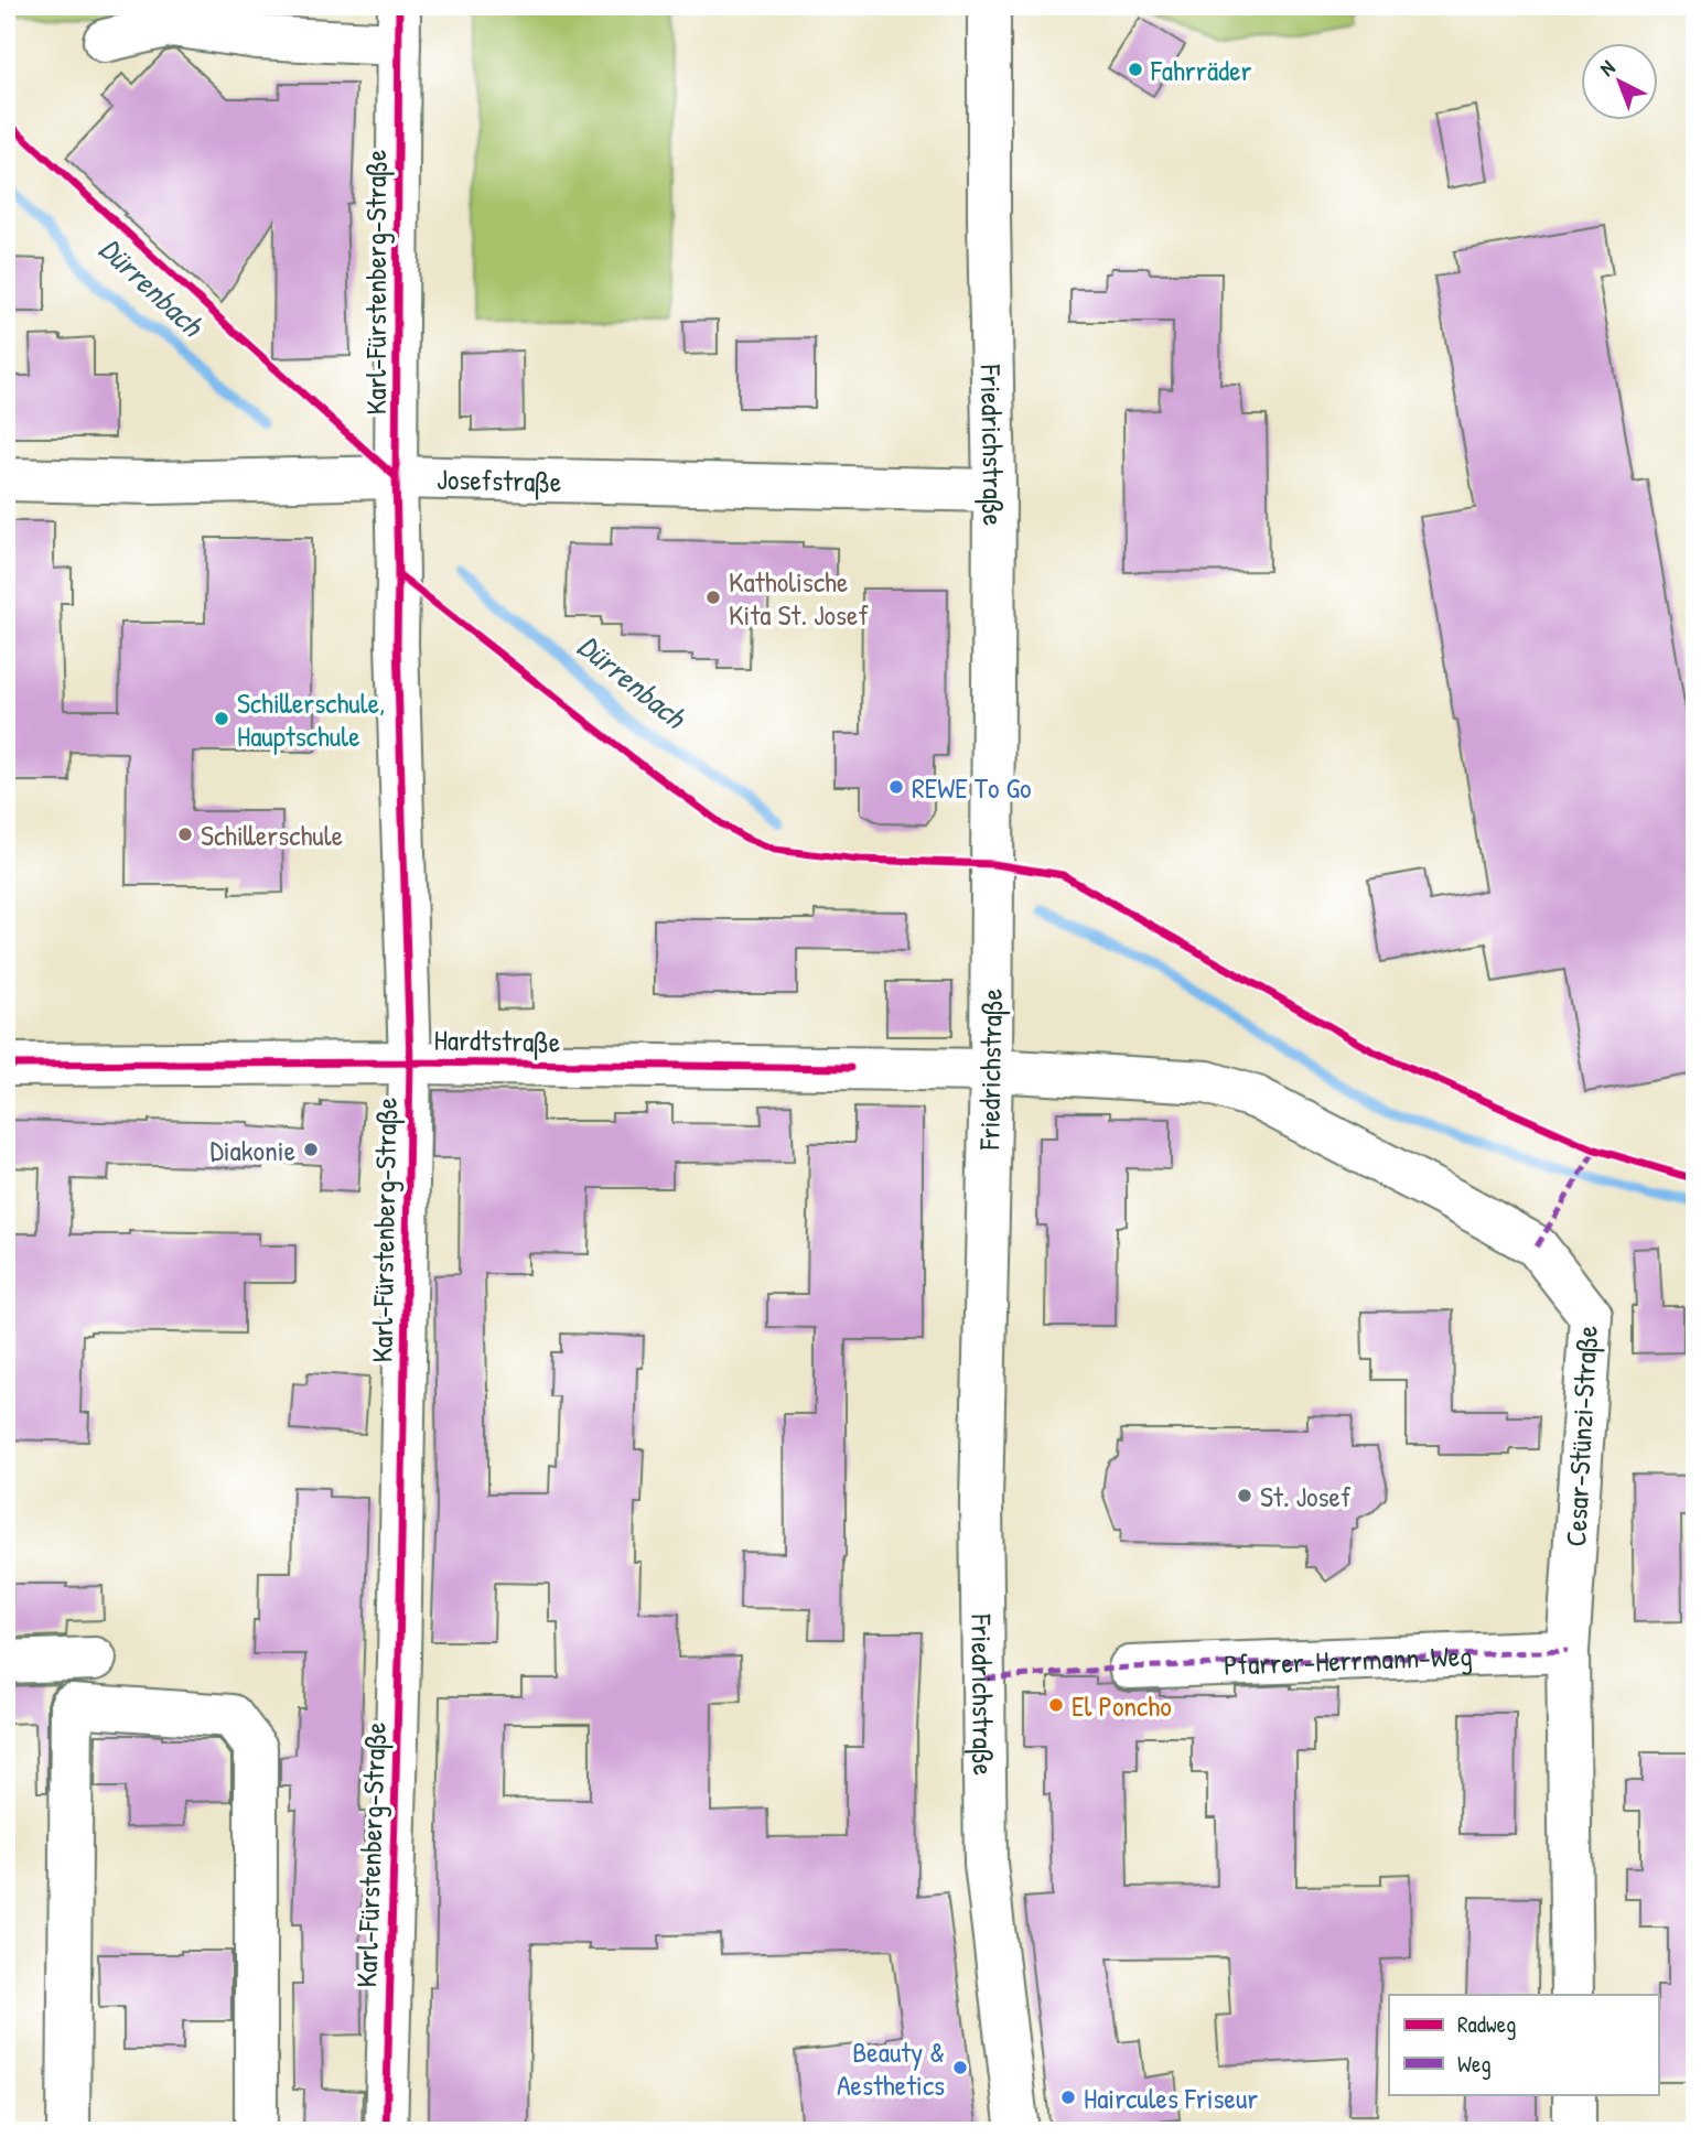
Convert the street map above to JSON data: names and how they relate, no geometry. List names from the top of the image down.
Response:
{
  "streets": {
    "street": [
      "Karl-Fürstenberg-Straße",
      "Friedrichstraße",
      "Josefstraße",
      "Hardtstraße",
      "Cesar-Stünzi-Straße",
      "Pfarrer-Herrmann-Weg"
    ]
  },
  "crossings": [
    ["Karl-Fürstenberg-Straße", "Josefstraße"],
    ["Karl-Fürstenberg-Straße", "Hardtstraße"],
    ["Friedrichstraße", "Josefstraße"],
    ["Friedrichstraße", "Hardtstraße"],
    ["Friedrichstraße", "Cesar-Stünzi-Straße"],
    ["Hardtstraße", "Cesar-Stünzi-Straße"],
    ["Cesar-Stünzi-Straße", "Pfarrer-Herrmann-Weg"]
  ],
  "water": ["Dürrenbach"],
  "places": [
    "Fahrräder",
    "Katholische Kita St. Josef",
    "Schillerschule, Hauptschule",
    "REWE To Go",
    "Schillerschule",
    "Diakonie",
    "St. Josef",
    "El Poncho",
    "Beauty & Aesthetics",
    "Haircules Friseur"
  ],
  "legend": ["Radweg", "Weg"],
  "north": "top left"
}
